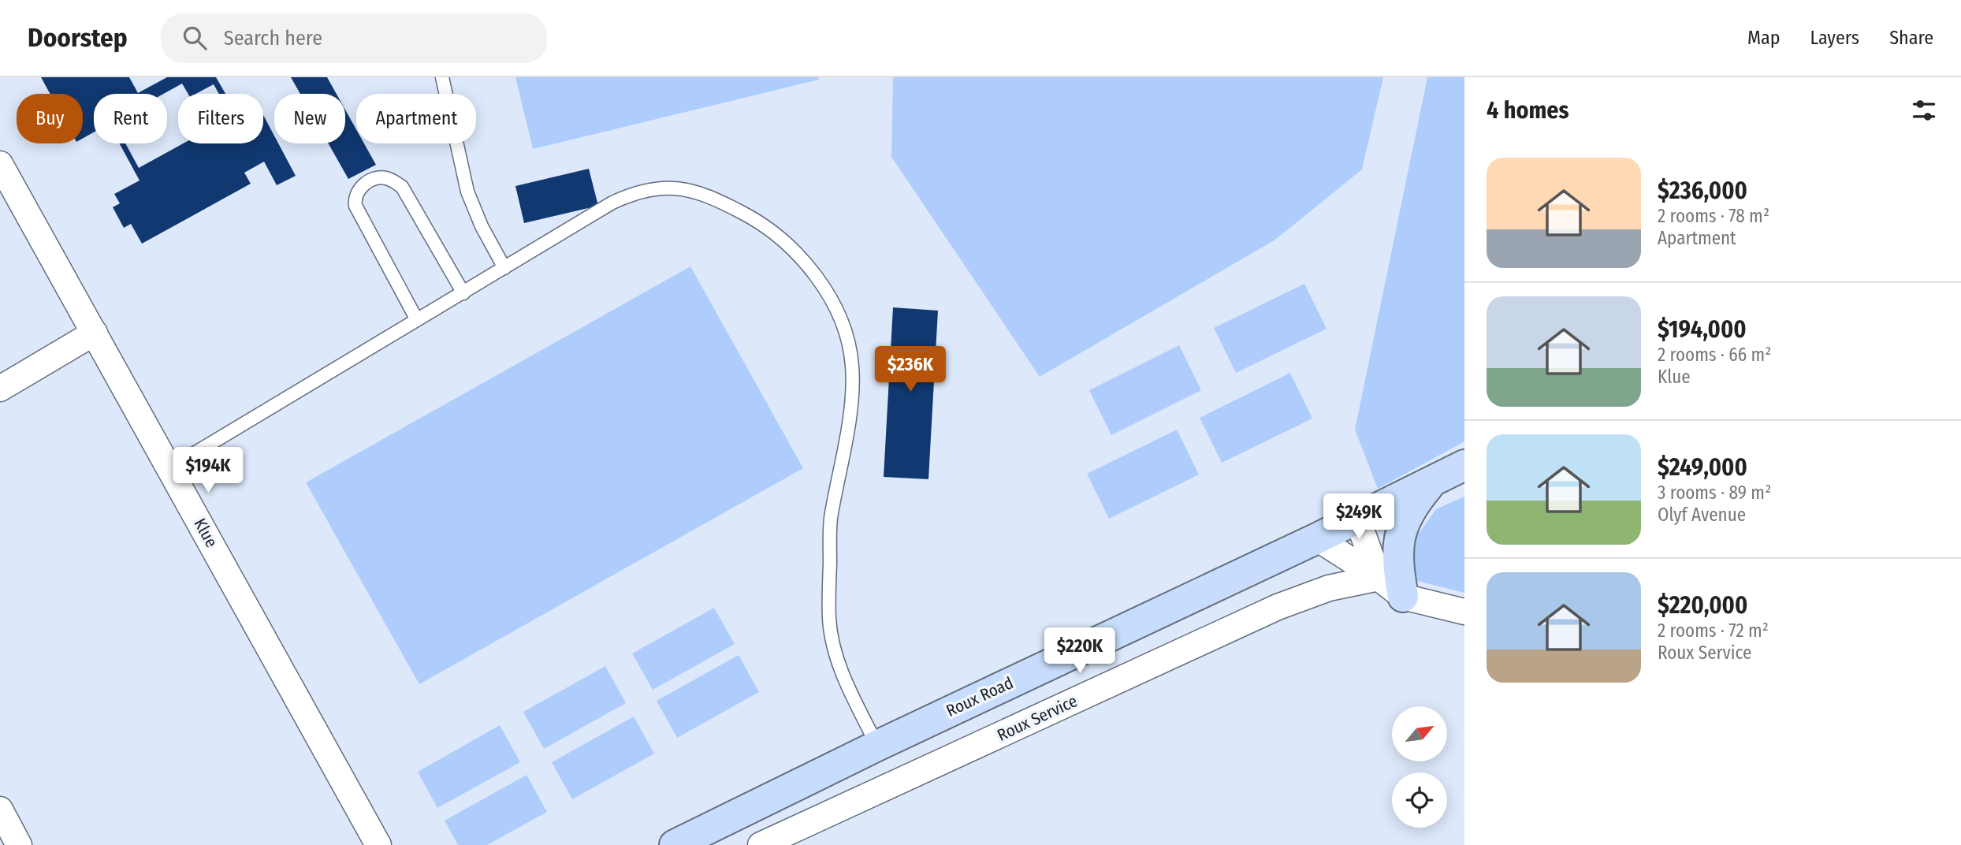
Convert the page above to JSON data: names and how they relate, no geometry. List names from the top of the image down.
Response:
{
  "streets": {
    "street": ["Klue", "Roux Road", "Roux Service"]
  },
  "north": "top right",
  "page": {
    "header": "Doorstep",
    "search": "Search here",
    "nav": ["Map", "Layers", "Share"],
    "heading": "4 homes",
    "chip": [
      "Buy",
      "Rent",
      "Filters",
      "New",
      "Apartment"
    ],
    "list": [
      {
        "name": "$236,000",
        "note": "2 rooms · 78 m² · Apartment"
      },
      {
        "name": "$194,000",
        "note": "2 rooms · 66 m² · Klue"
      },
      {
        "name": "$249,000",
        "note": "3 rooms · 89 m² · Olyf Avenue"
      },
      {
        "name": "$220,000",
        "note": "2 rooms · 72 m² · Roux Service"
      }
    ],
    "price": [
      "$236K",
      "$194K",
      "$249K",
      "$220K"
    ]
  }
}
